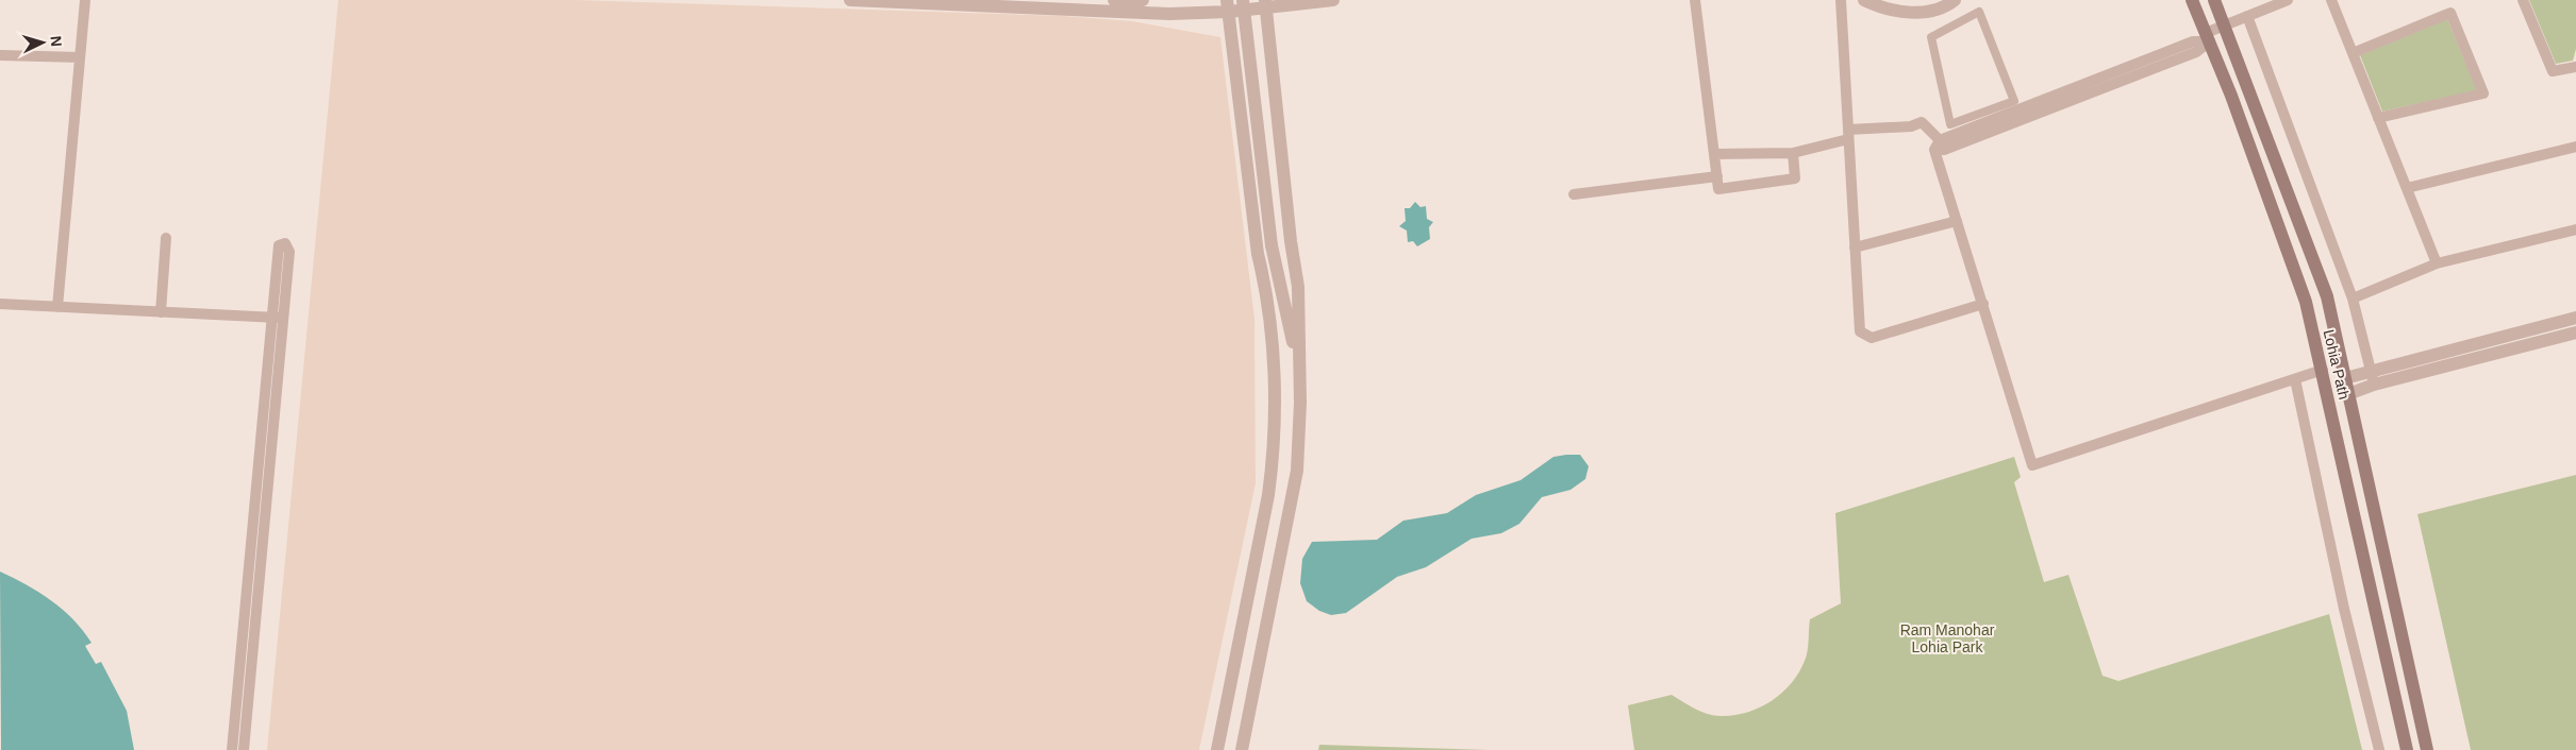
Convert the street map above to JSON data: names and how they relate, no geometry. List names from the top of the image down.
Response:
{
  "streets": {
    "main road": ["Lohia Path"]
  },
  "parks": ["Ram Manohar Lohia Park"],
  "north": "right"
}
